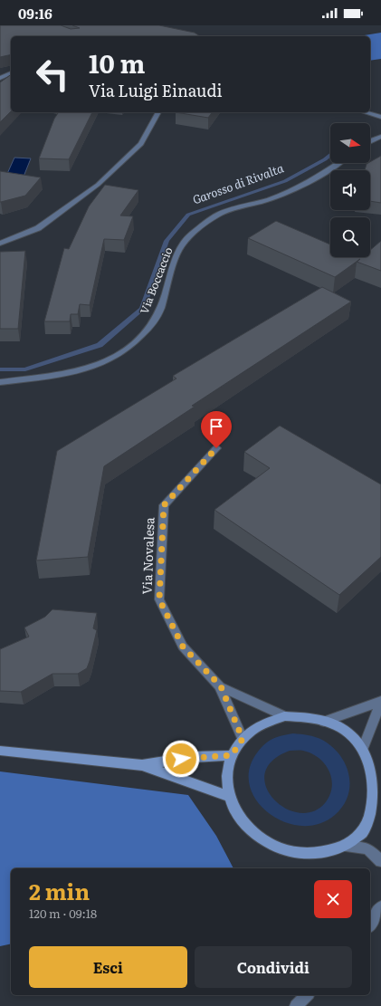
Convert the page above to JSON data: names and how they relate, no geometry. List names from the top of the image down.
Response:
{
  "streets": {
    "street": ["Via Boccaccio", "Via Novalesa"]
  },
  "water": ["Garosso di Rivalta"],
  "north": "right",
  "page": {
    "status": "09:16",
    "turn": ["10 m", "Via Luigi Einaudi"],
    "heading": ["2 min", "120 m · 09:18"],
    "buttons": ["Esci", "Condividi"]
  }
}
